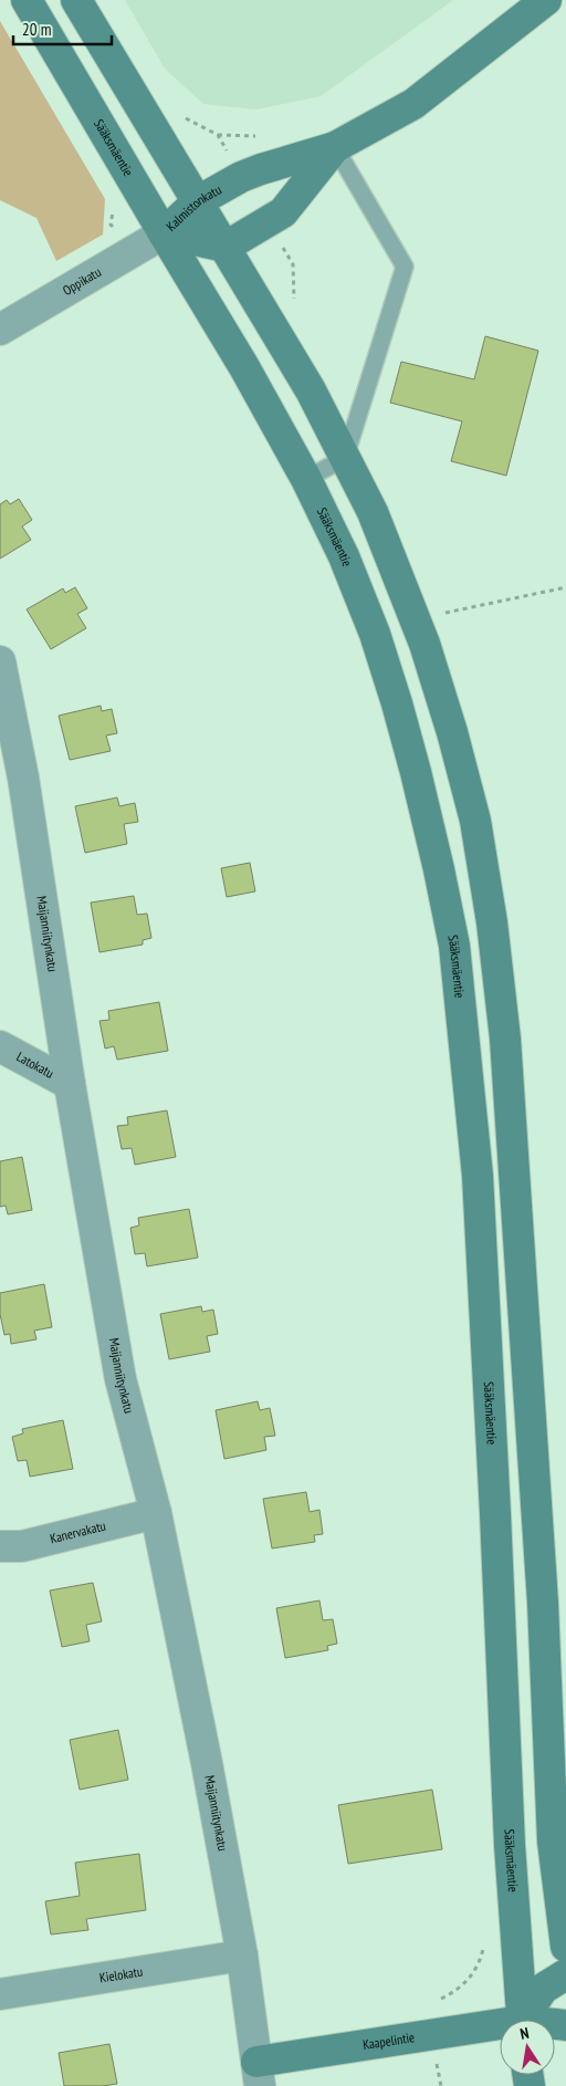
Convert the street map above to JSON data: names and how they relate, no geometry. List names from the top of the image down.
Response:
{
  "streets": {
    "main road": ["Sääksmäentie", "Kalmistonkatu", "Kaapelintie"],
    "street": [
      "Oppikatu",
      "Maijanniitynkatu",
      "Latokatu",
      "Kanervakatu",
      "Kielokatu"
    ]
  },
  "crossings": [
    ["Sääksmäentie", "Kalmistonkatu"],
    ["Sääksmäentie", "Oppikatu"],
    ["Kalmistonkatu", "Oppikatu"],
    ["Maijanniitynkatu", "Latokatu"],
    ["Maijanniitynkatu", "Kanervakatu"],
    ["Maijanniitynkatu", "Kielokatu"],
    ["Maijanniitynkatu", "Kaapelintie"]
  ],
  "scale_bar": "20 m",
  "north": "top"
}
